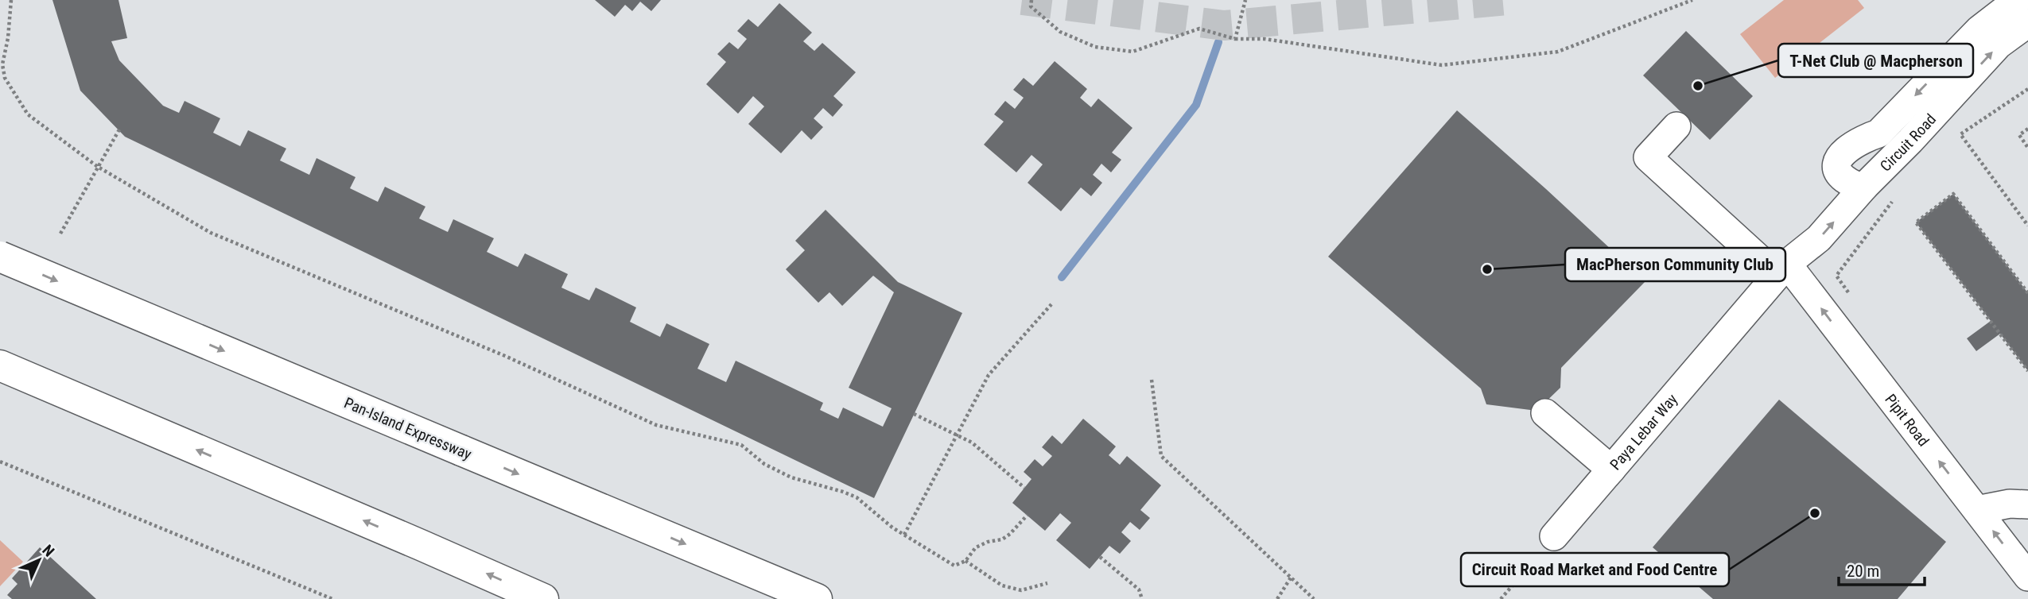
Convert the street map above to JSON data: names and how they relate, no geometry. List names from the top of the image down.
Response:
{
  "streets": {
    "highway": ["Pan-Island Expressway"],
    "street": ["Circuit Road", "Pipit Road", "Paya Lebar Way"]
  },
  "crossings": [
    ["Circuit Road", "Pipit Road"],
    ["Circuit Road", "Paya Lebar Way"],
    ["Pipit Road", "Paya Lebar Way"]
  ],
  "one_way": ["Circuit Road", "Pipit Road"],
  "places": ["T-Net Club @ Macpherson", "MacPherson Community Club", "Circuit Road Market and Food Centre"],
  "scale_bar": "20 m",
  "north": "top right"
}
